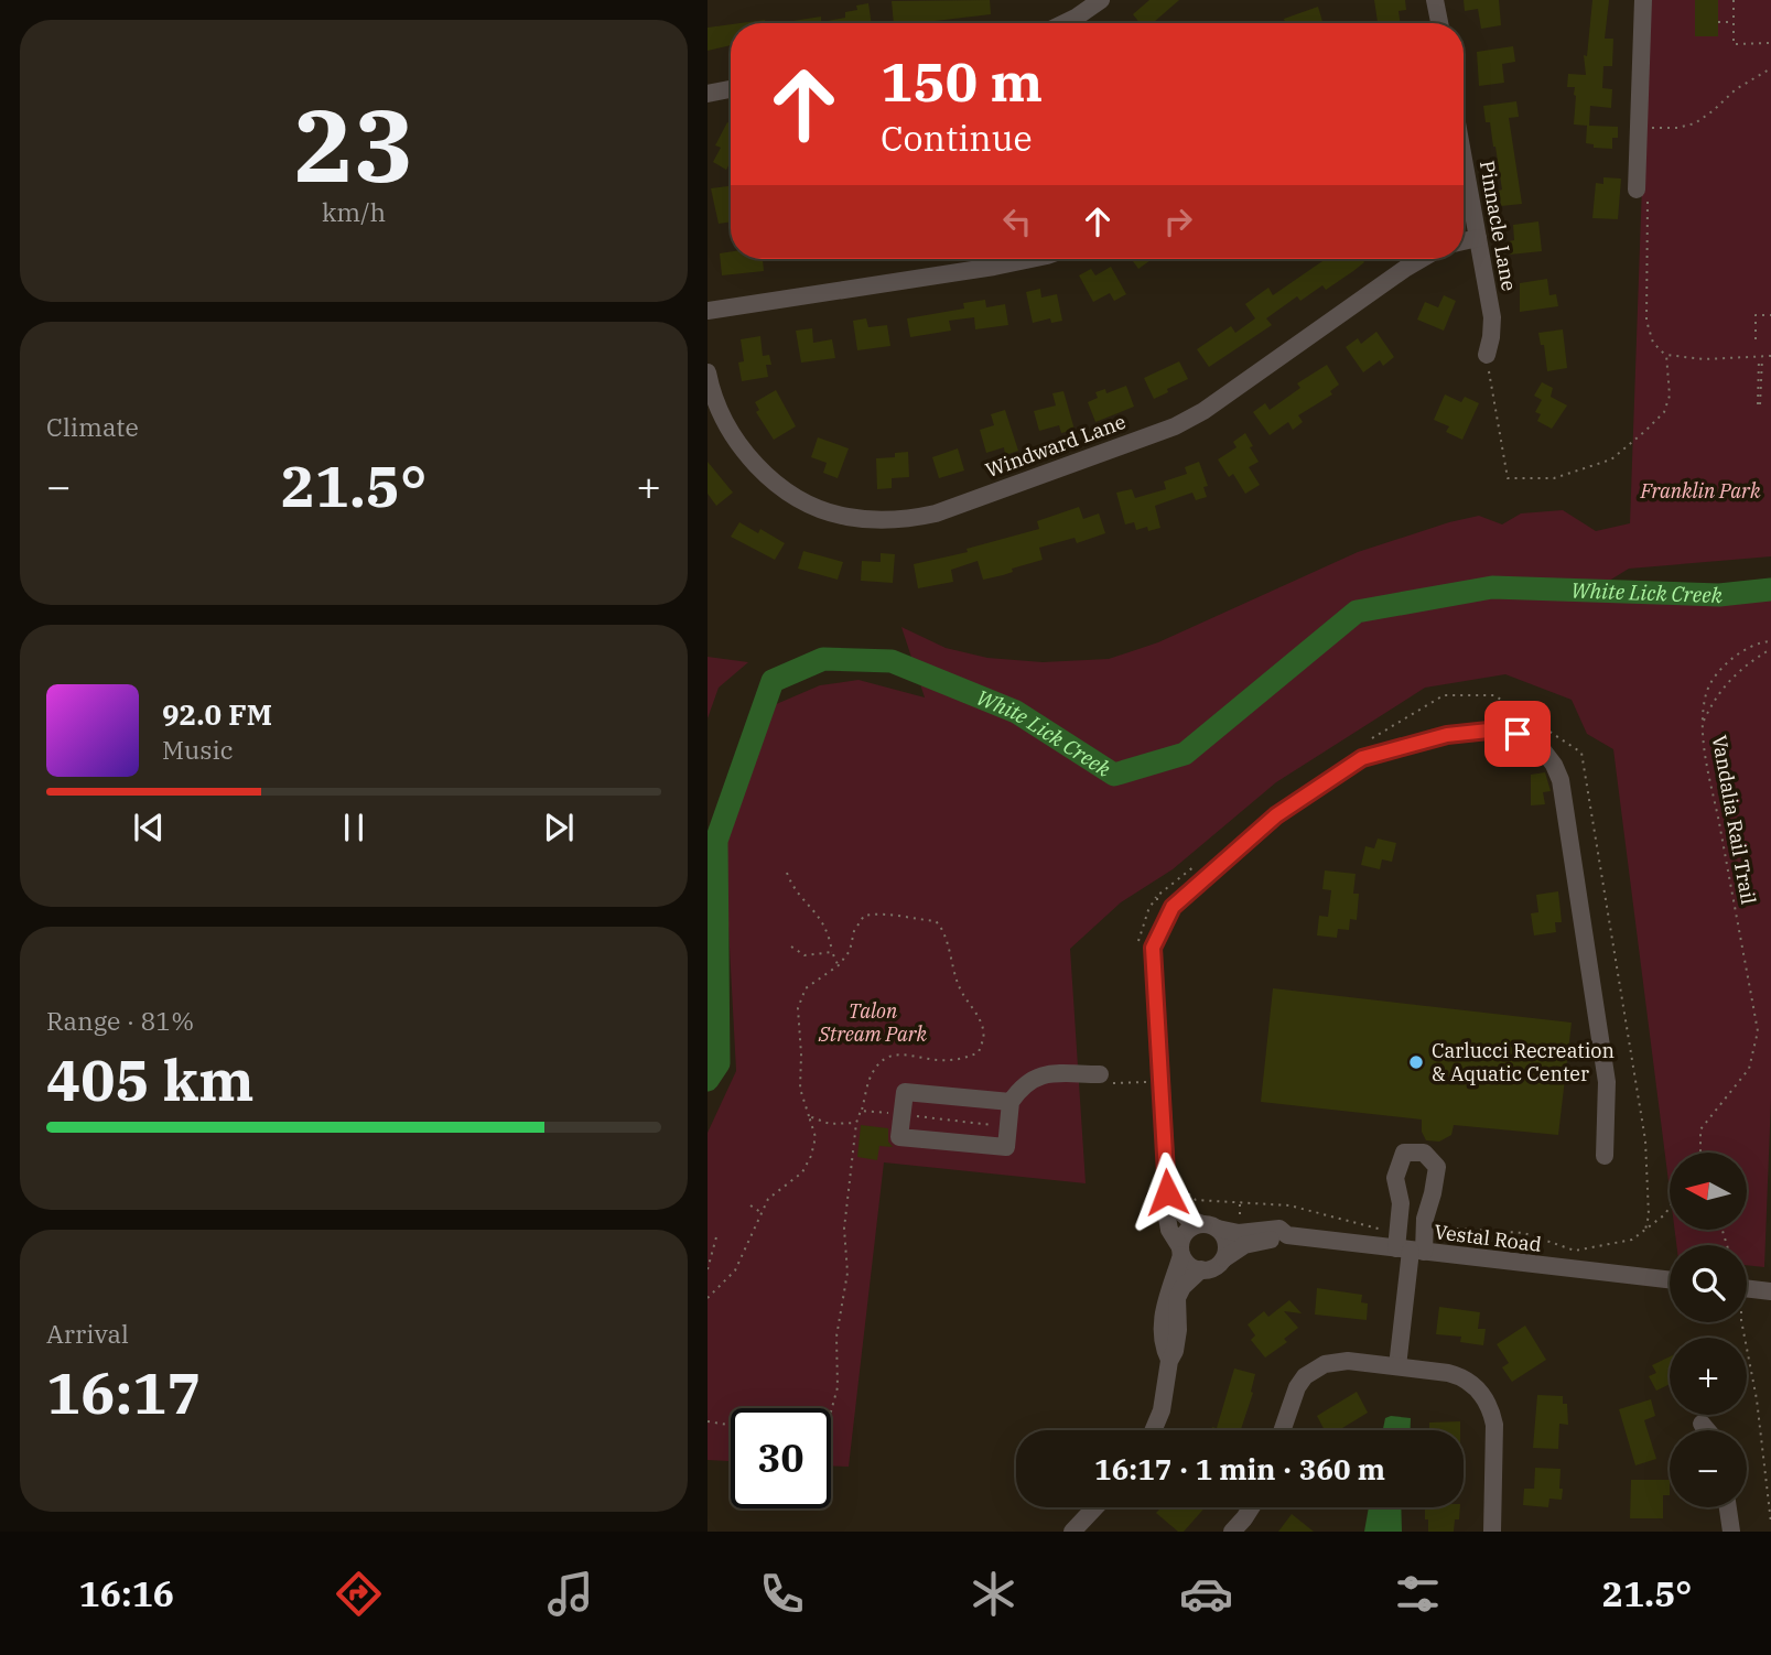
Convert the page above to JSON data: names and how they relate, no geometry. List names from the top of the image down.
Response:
{
  "streets": {
    "street": ["Pinnacle Lane", "Windward Lane", "Vestal Road"],
    "path": ["Vandalia Rail Trail"]
  },
  "water": ["White Lick Creek"],
  "parks": ["Franklin Park", "Talon Stream Park"],
  "places": ["Carlucci Recreation & Aquatic Center"],
  "north": "left",
  "page": {
    "tile": [
      ["23", "km/h"],
      "Climate",
      ["Range · 81%", "405 km"],
      ["Arrival", "16:17"]
    ],
    "turn": ["150 m", "Continue"],
    "heat": ["−", "21.5°", "+"],
    "song": ["92.0 FM", "Music"],
    "map_buttons": ["+", "−"],
    "limit": "30",
    "trip": "16:17 · 1 min · 360 m",
    "tabs": ["16:16", "21.5°"]
  }
}
